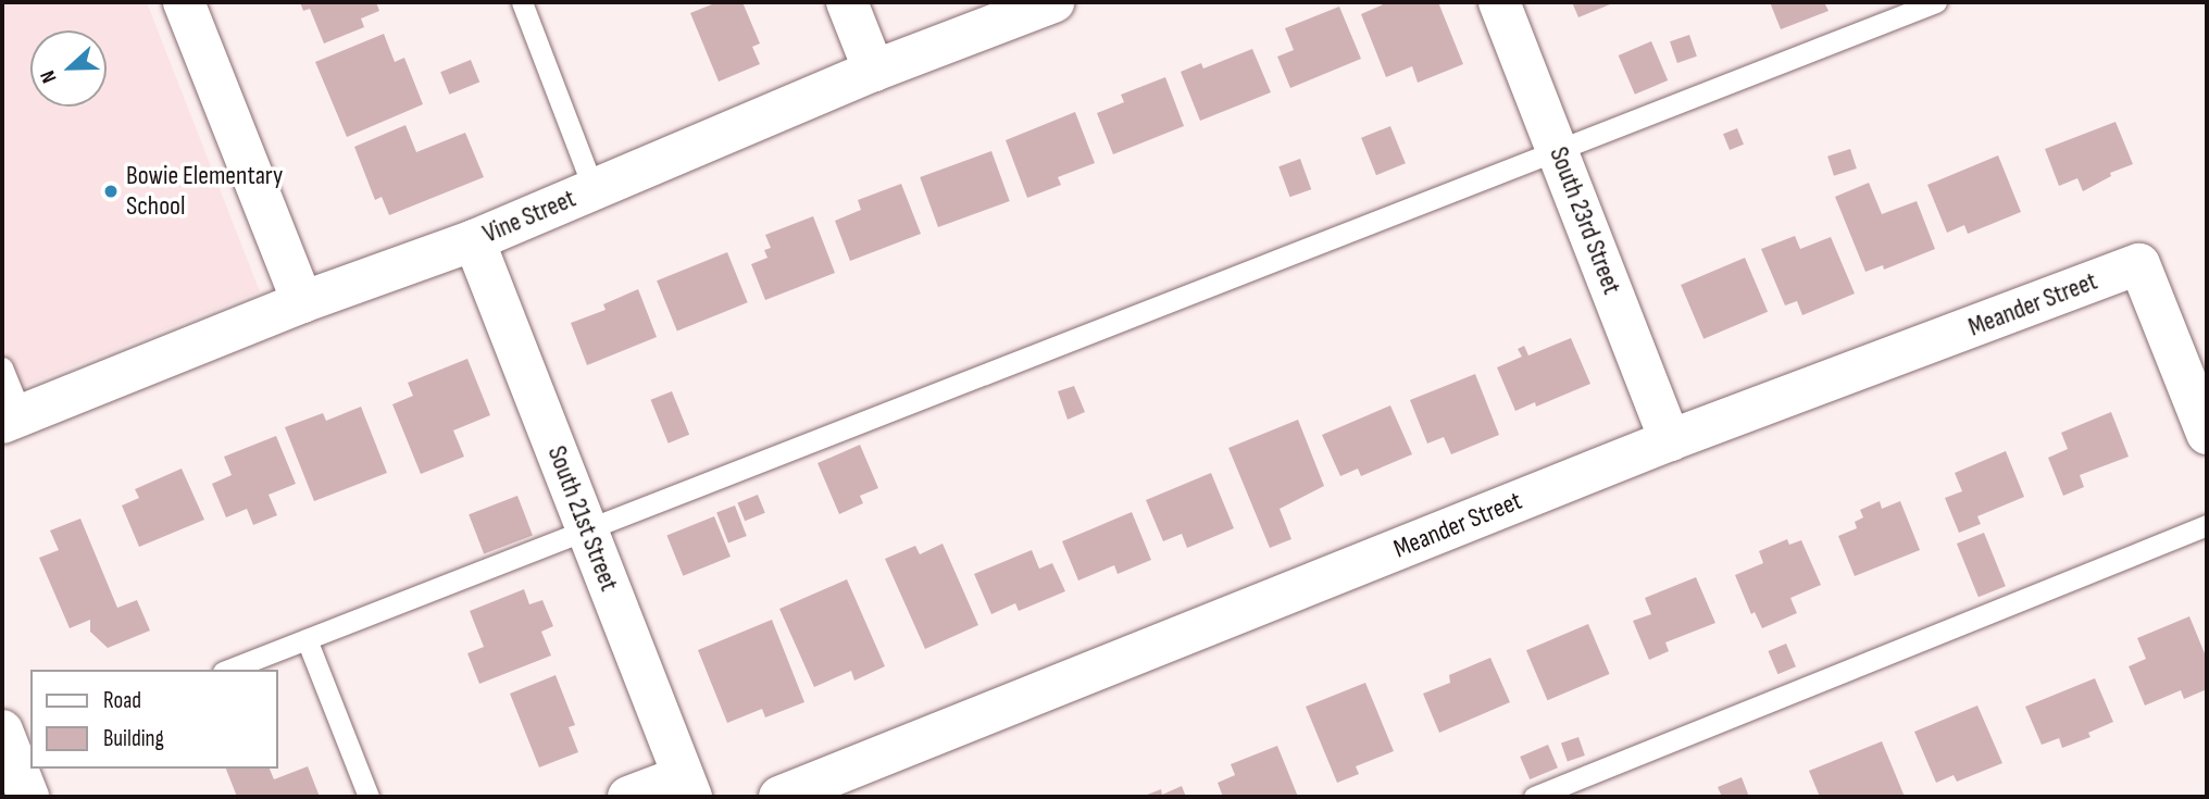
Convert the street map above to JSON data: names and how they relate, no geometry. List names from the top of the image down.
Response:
{
  "streets": {
    "street": [
      "Vine Street",
      "South 23rd Street",
      "Meander Street",
      "South 21st Street"
    ]
  },
  "crossings": [
    ["Vine Street", "South 21st Street"],
    ["South 23rd Street", "Meander Street"]
  ],
  "places": ["Bowie Elementary School"],
  "legend": ["Road", "Building"],
  "north": "left"
}
